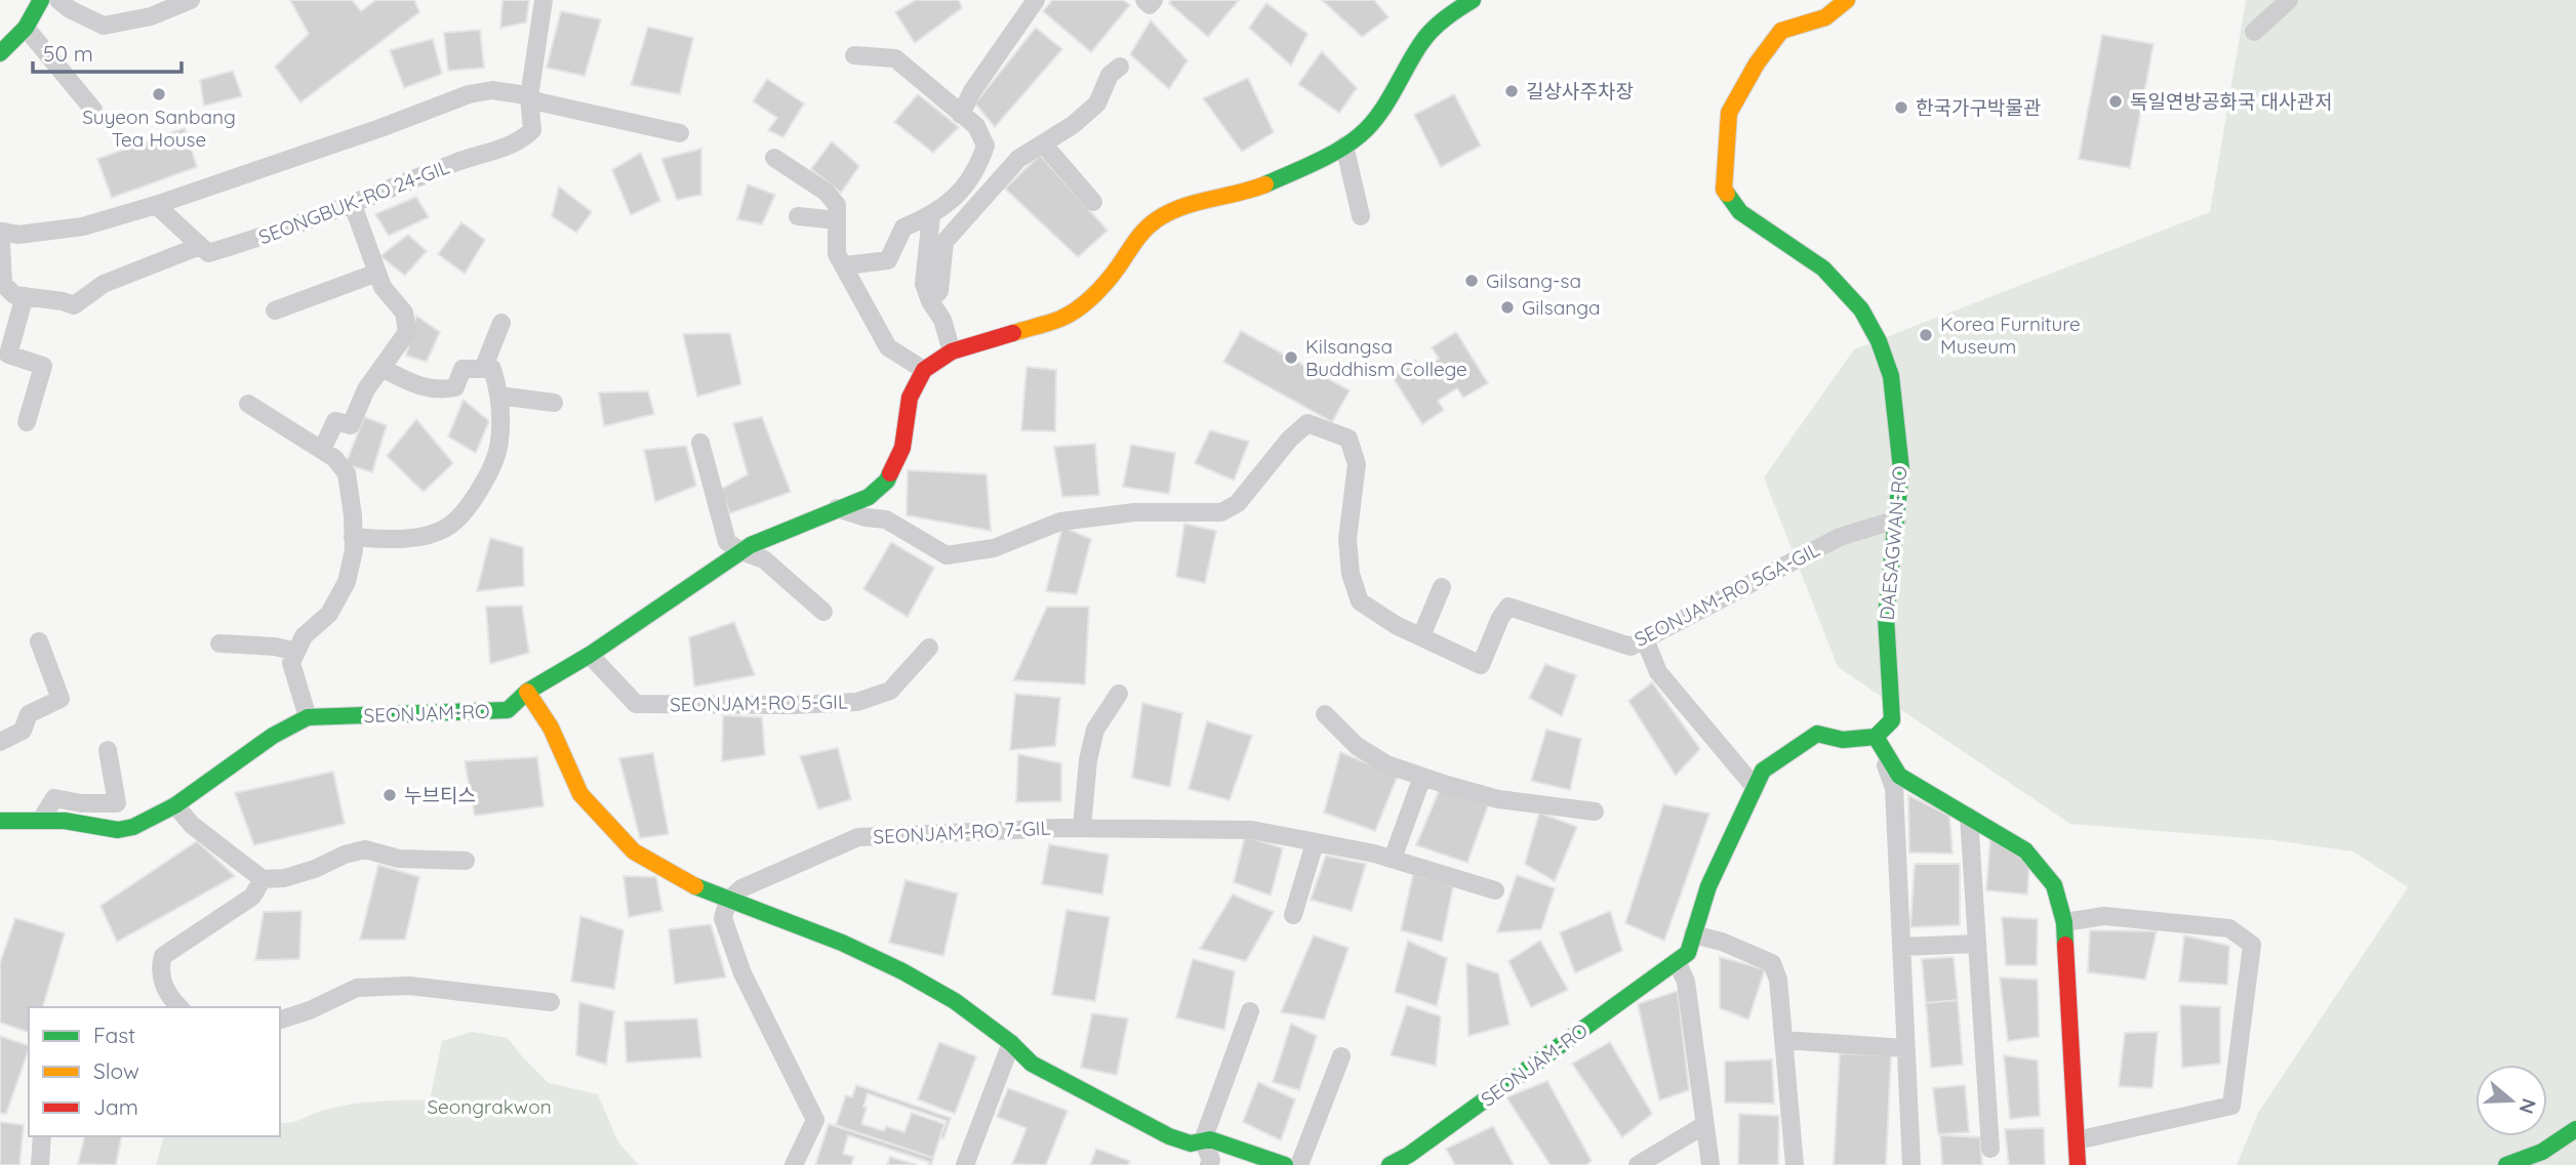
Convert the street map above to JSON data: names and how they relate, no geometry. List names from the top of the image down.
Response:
{
  "streets": {
    "street": [
      "SEONGBUK-RO 24-GIL",
      "DAESAGWAN-RO",
      "SEONJAM-RO 5GA-GIL",
      "SEONJAM-RO 5-GIL",
      "SEONJAM-RO",
      "SEONJAM-RO 7-GIL"
    ]
  },
  "crossings": [
    ["DAESAGWAN-RO", "SEONJAM-RO 5GA-GIL"],
    ["DAESAGWAN-RO", "SEONJAM-RO"]
  ],
  "parks": ["Seongrakwon"],
  "places": [
    "길상사주차장",
    "Suyeon Sanbang Tea House",
    "독일연방공화국 대사관저",
    "한국가구박물관",
    "Gilsang-sa",
    "Gilsanga",
    "Korea Furniture Museum",
    "Kilsangsa Buddhism College",
    "누브티스"
  ],
  "legend": ["Fast", "Slow", "Jam"],
  "scale_bar": "50 m",
  "north": "right"
}
